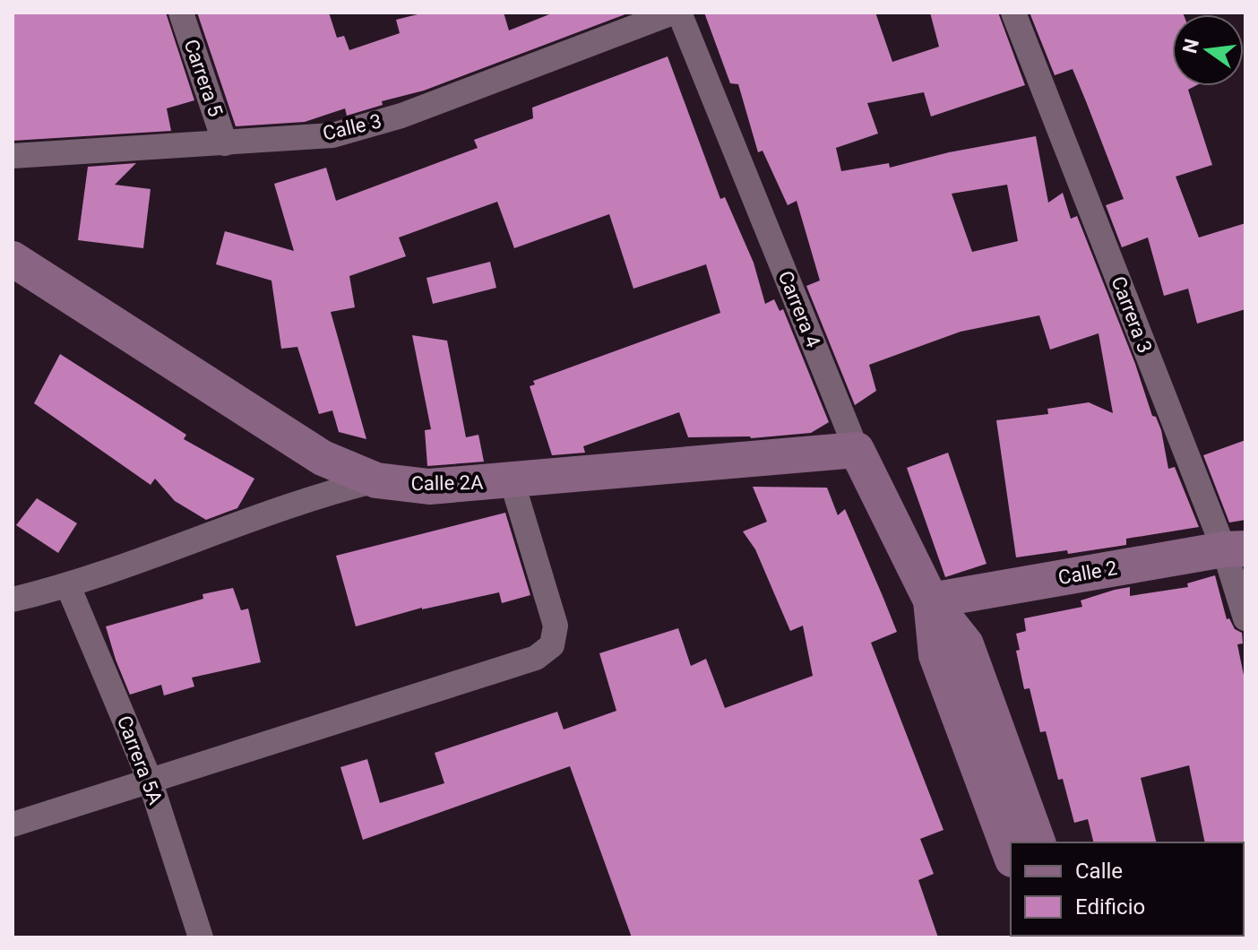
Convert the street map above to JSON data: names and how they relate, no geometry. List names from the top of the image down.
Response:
{
  "streets": {
    "street": [
      "Carrera 5",
      "Calle 3",
      "Carrera 4",
      "Carrera 3",
      "Calle 2A",
      "Calle 2",
      "Carrera 5A"
    ]
  },
  "crossings": [
    ["Carrera 5", "Calle 3"],
    ["Carrera 4", "Calle 2A"],
    ["Carrera 4", "Calle 2"],
    ["Carrera 3", "Calle 2"]
  ],
  "legend": ["Calle", "Edificio"],
  "north": "left"
}
